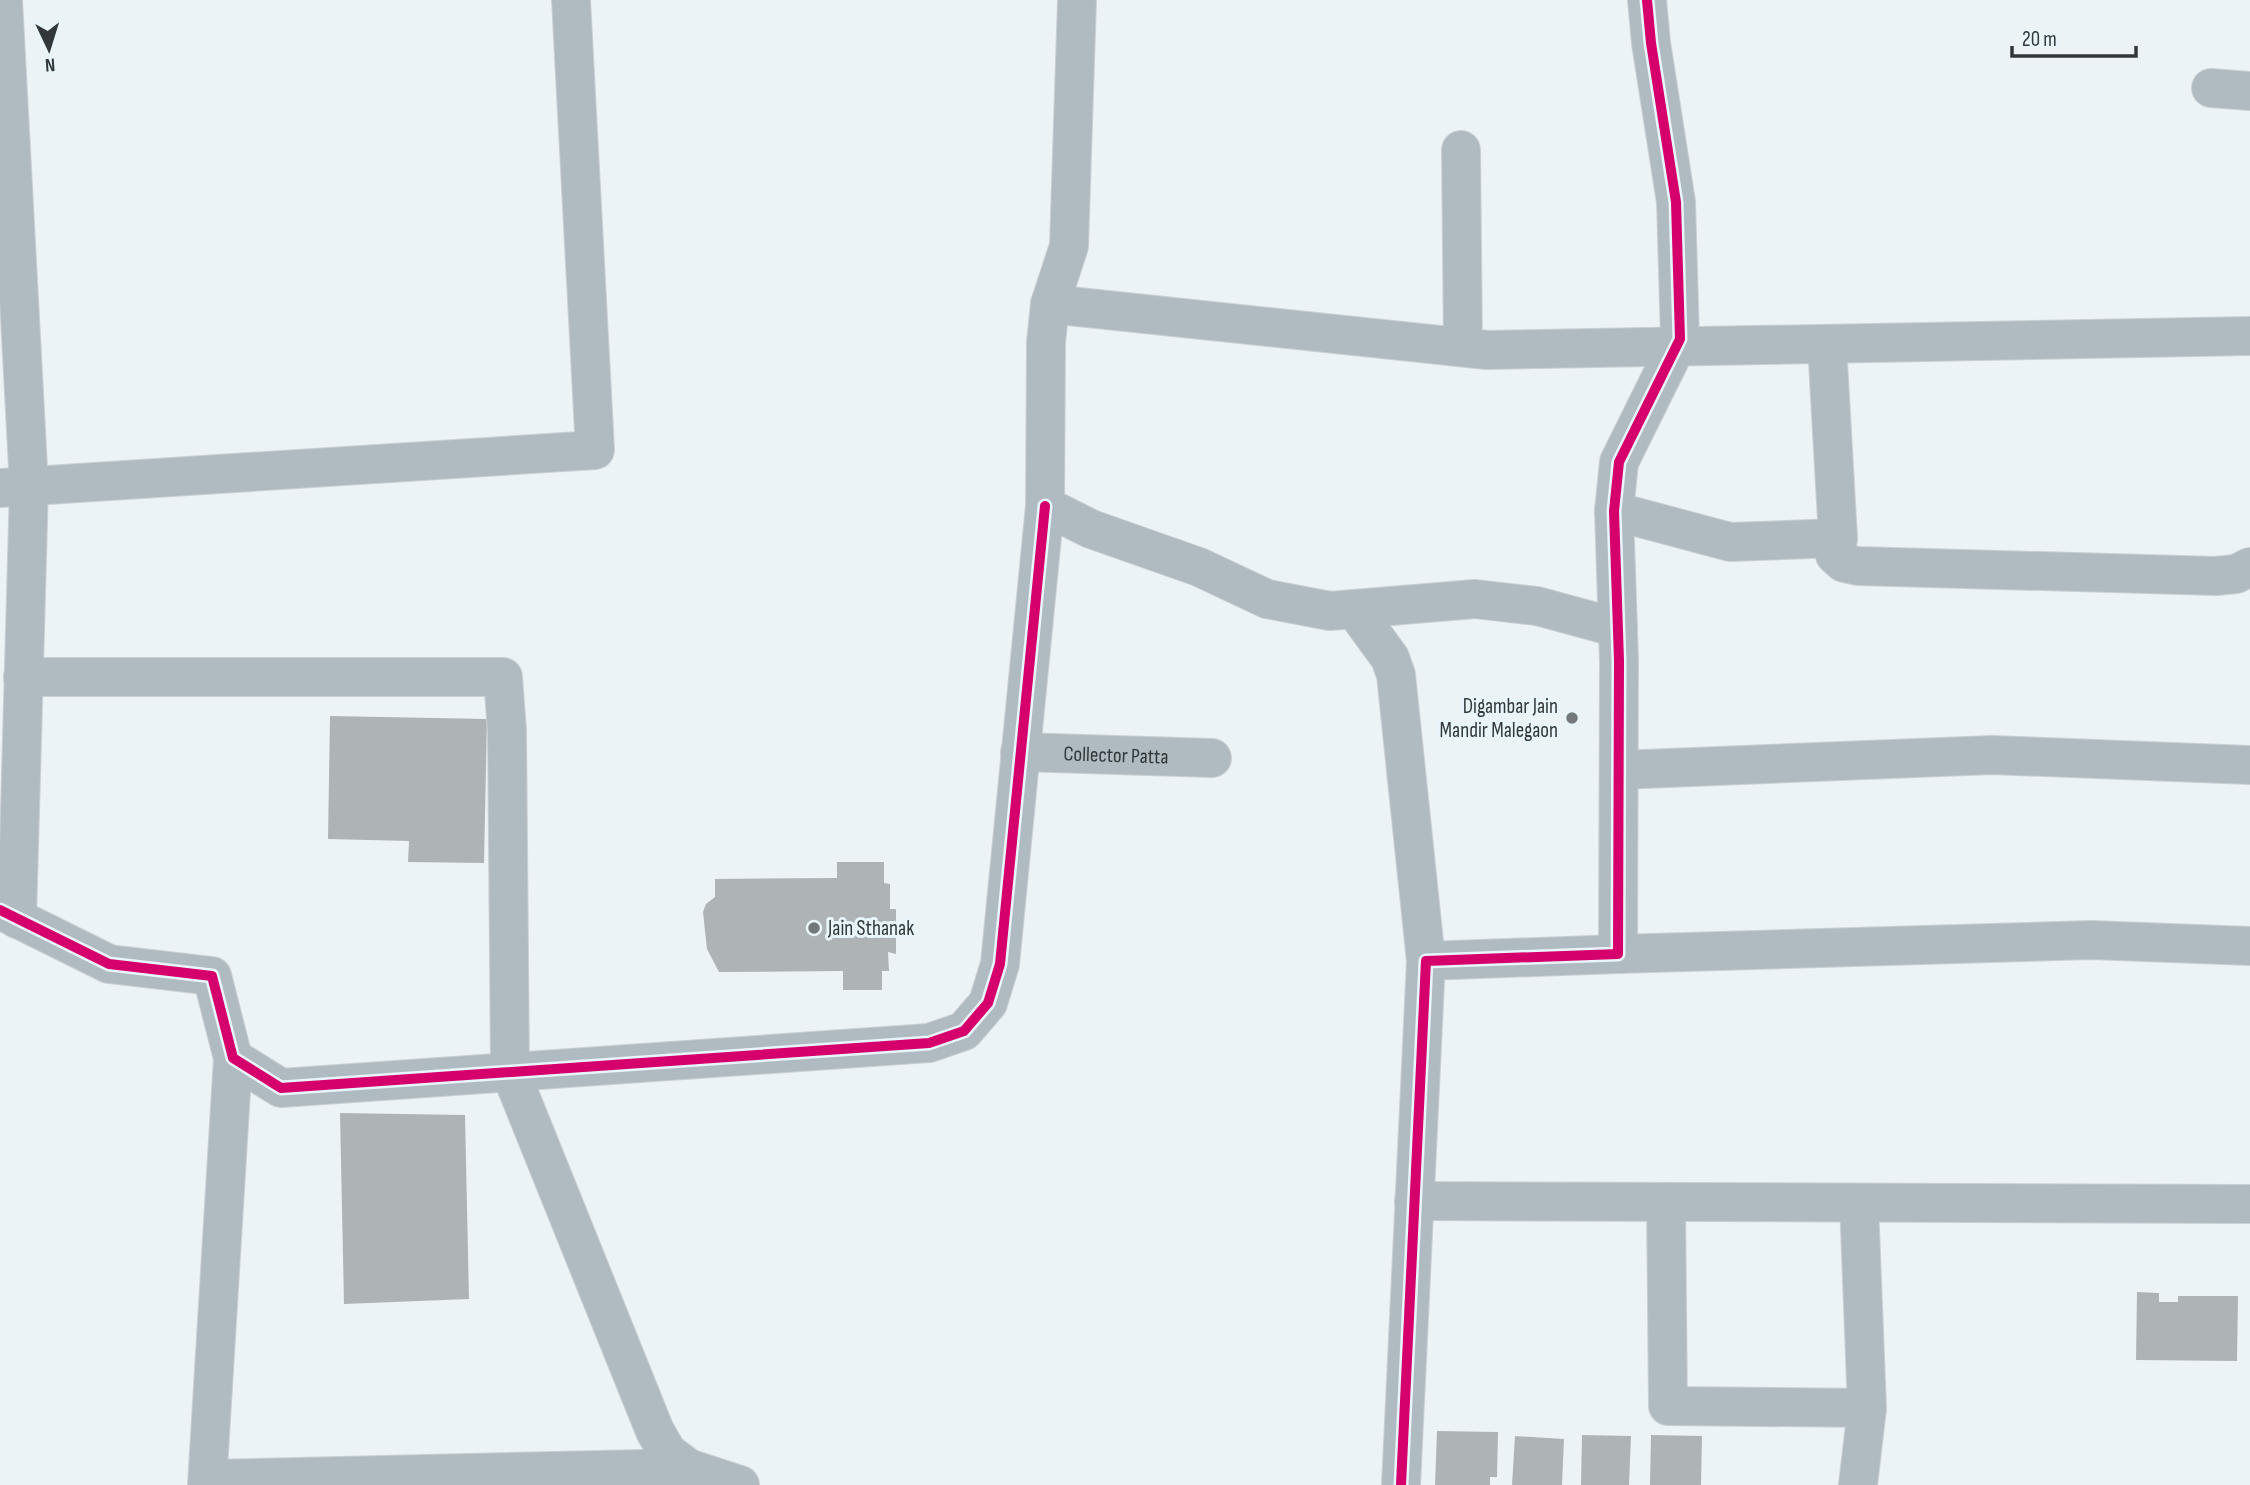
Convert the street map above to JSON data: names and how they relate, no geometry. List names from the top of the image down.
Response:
{
  "streets": {
    "street": ["Collector Patta"]
  },
  "places": ["Digambar Jain Mandir Malegaon", "Jain Sthanak"],
  "scale_bar": "20 m",
  "north": "bottom"
}
